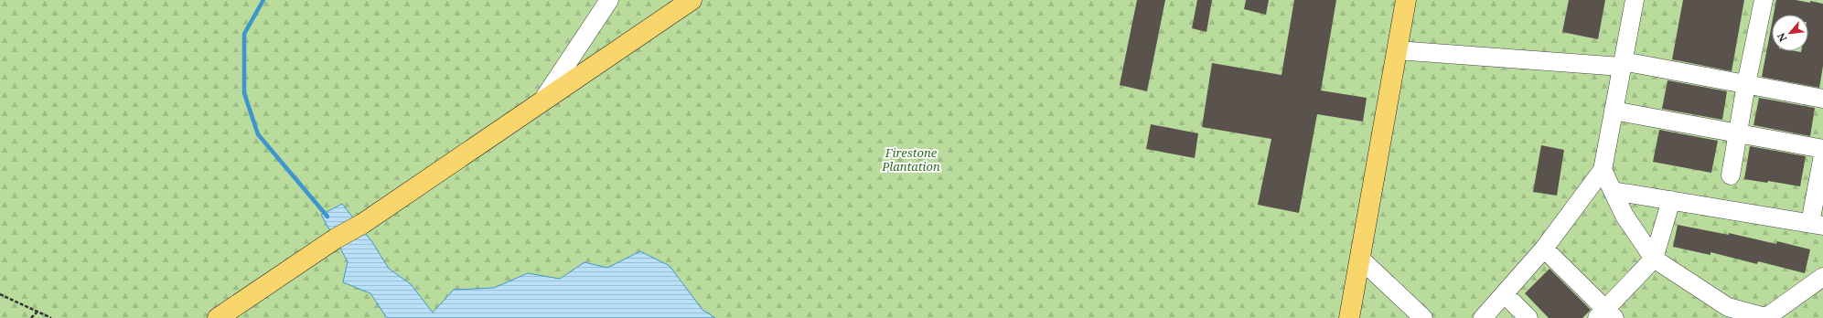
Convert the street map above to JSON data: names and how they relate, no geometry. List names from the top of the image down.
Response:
{
  "parks": ["Firestone Plantation"],
  "north": "bottom left"
}
